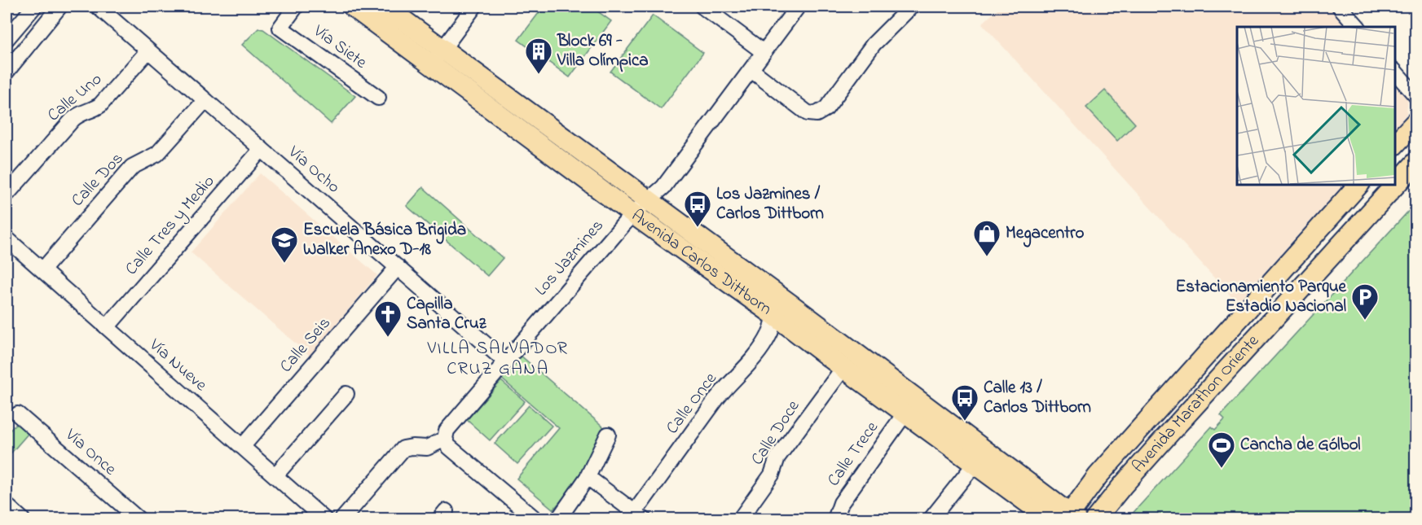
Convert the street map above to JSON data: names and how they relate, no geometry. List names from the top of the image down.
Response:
{
  "streets": {
    "main road": ["Avenida Carlos Dittborn", "Avenida Marathon Oriente"],
    "street": [
      "Vía Siete",
      "Calle Uno",
      "Vía Ocho",
      "Calle Dos",
      "Calle Tres y Medio",
      "Los Jazmines",
      "Calle Seis",
      "Vía Nueve",
      "Calle Once",
      "Calle Doce",
      "Vía Once",
      "Calle Trece"
    ]
  },
  "crossings": [
    ["Calle Uno", "Vía Ocho"],
    ["Vía Ocho", "Calle Dos"],
    ["Vía Ocho", "Calle Tres y Medio"],
    ["Vía Ocho", "Los Jazmines"],
    ["Vía Ocho", "Calle Seis"],
    ["Calle Dos", "Vía Nueve"],
    ["Calle Tres y Medio", "Vía Nueve"],
    ["Los Jazmines", "Avenida Carlos Dittborn"],
    ["Avenida Carlos Dittborn", "Calle Once"],
    ["Avenida Carlos Dittborn", "Avenida Marathon Oriente"],
    ["Avenida Carlos Dittborn", "Calle Doce"],
    ["Avenida Carlos Dittborn", "Calle Trece"],
    ["Calle Seis", "Vía Nueve"]
  ],
  "districts": ["VILLA SALVADOR CRUZ GANA"],
  "places": {
    "building": ["Block 69 - Villa Olímpica"],
    "bus stop": ["Los Jazmines / Carlos Dittborn", "Calle 13 / Carlos Dittborn"],
    "shop": ["Megacentro"],
    "school or university": ["Escuela Básica Brigida Walker Anexo D-18"],
    "parking": ["Estacionamiento Parque Estadio Nacional"],
    "church": ["Capilla Santa Cruz"],
    "sports": ["Cancha de Gólbol"]
  }
}
